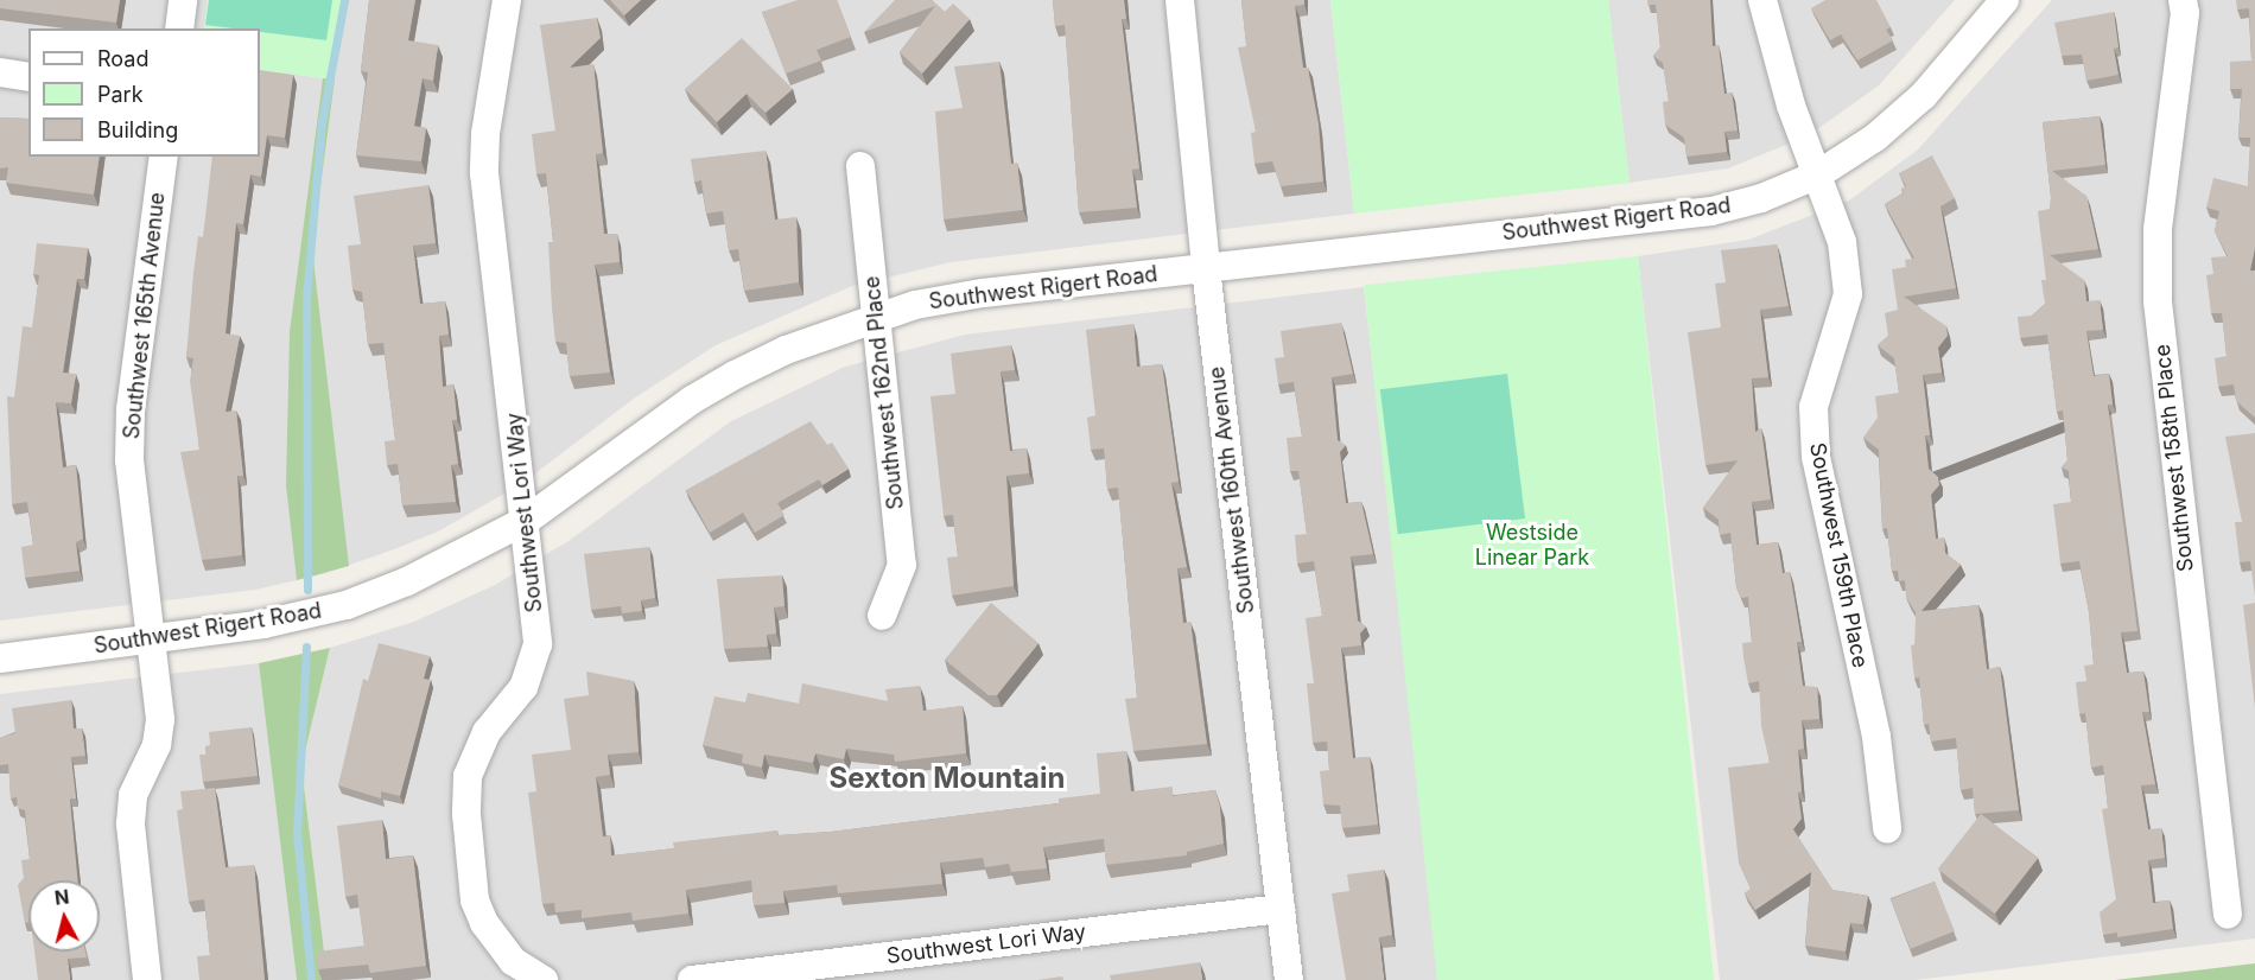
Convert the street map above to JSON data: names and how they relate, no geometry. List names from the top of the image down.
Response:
{
  "streets": {
    "street": [
      "Southwest Rigert Road",
      "Southwest 165th Avenue",
      "Southwest 162nd Place",
      "Southwest 158th Place",
      "Southwest 160th Avenue",
      "Southwest Lori Way",
      "Southwest 159th Place"
    ]
  },
  "crossings": [
    ["Southwest Rigert Road", "Southwest 165th Avenue"],
    ["Southwest Rigert Road", "Southwest 162nd Place"],
    ["Southwest Rigert Road", "Southwest 160th Avenue"],
    ["Southwest Rigert Road", "Southwest Lori Way"],
    ["Southwest Rigert Road", "Southwest 159th Place"],
    ["Southwest 160th Avenue", "Southwest Lori Way"]
  ],
  "districts": ["Sexton Mountain"],
  "parks": ["Westside Linear Park"],
  "legend": ["Road", "Park", "Building"],
  "north": "top"
}
